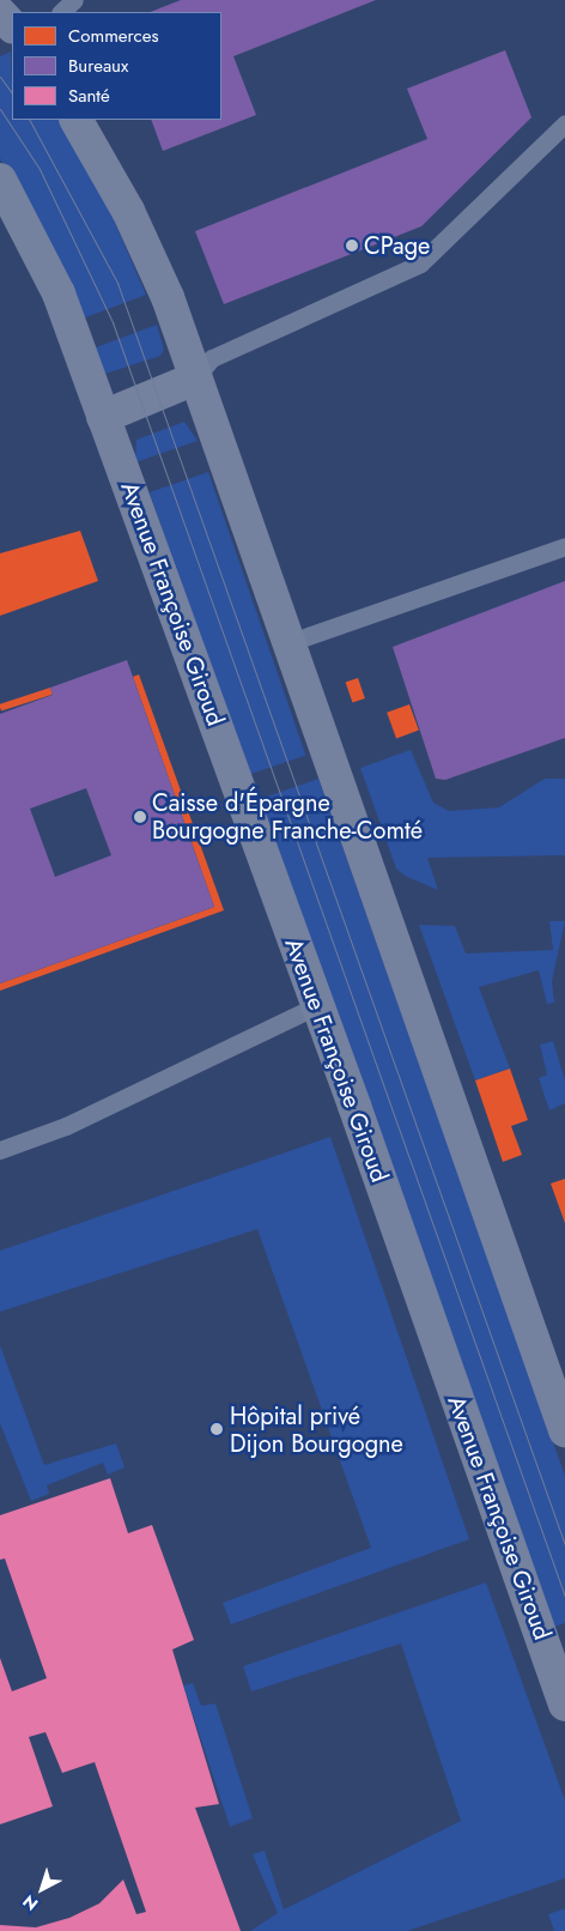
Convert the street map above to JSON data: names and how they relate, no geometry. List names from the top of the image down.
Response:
{
  "streets": {
    "street": ["Avenue Françoise Giroud"]
  },
  "places": ["CPage", "Caisse d'Épargne Bourgogne Franche-Comté", "Hôpital privé Dijon Bourgogne"],
  "legend": ["Commerces", "Bureaux", "Santé"],
  "north": "bottom left"
}
